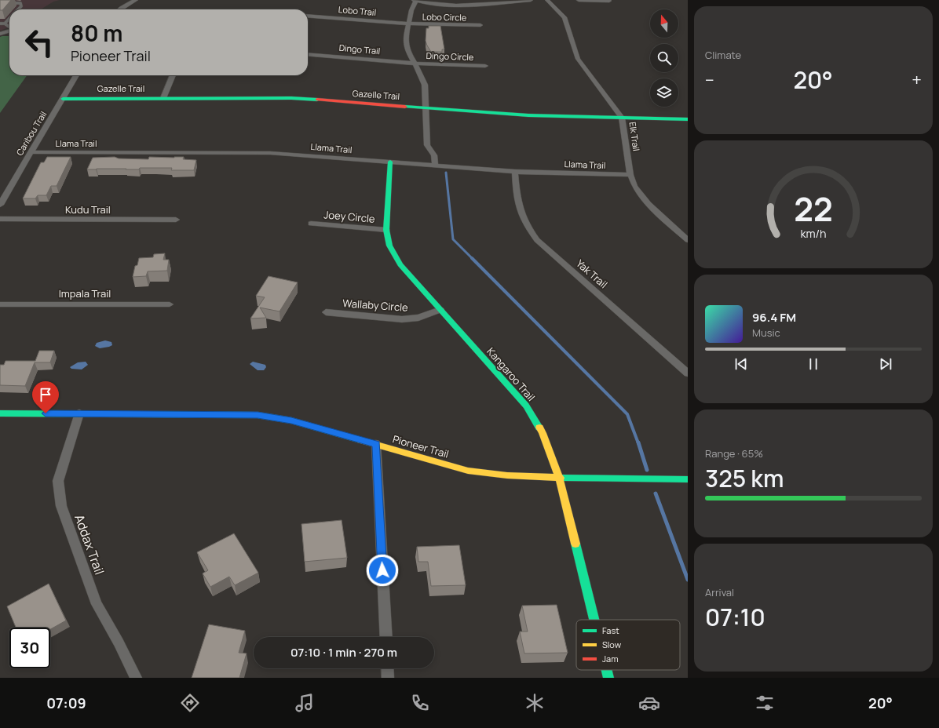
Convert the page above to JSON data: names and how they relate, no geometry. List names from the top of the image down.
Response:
{
  "streets": {
    "street": [
      "Lobo Trail",
      "Lobo Circle",
      "Dingo Trail",
      "Dingo Circle",
      "Gazelle Trail",
      "Caribou Trail",
      "Elk Trail",
      "Llama Trail",
      "Kudu Trail",
      "Joey Circle",
      "Yak Trail",
      "Impala Trail",
      "Wallaby Circle",
      "Kangaroo Trail",
      "Pioneer Trail",
      "Addax Trail"
    ]
  },
  "crossings": [
    ["Lobo Trail", "Lobo Circle"],
    ["Dingo Trail", "Dingo Circle"],
    ["Gazelle Trail", "Caribou Trail"],
    ["Gazelle Trail", "Elk Trail"],
    ["Caribou Trail", "Llama Trail"],
    ["Elk Trail", "Llama Trail"],
    ["Llama Trail", "Yak Trail"],
    ["Llama Trail", "Kangaroo Trail"],
    ["Joey Circle", "Kangaroo Trail"],
    ["Wallaby Circle", "Kangaroo Trail"],
    ["Kangaroo Trail", "Pioneer Trail"],
    ["Pioneer Trail", "Addax Trail"]
  ],
  "legend": ["Fast", "Slow", "Jam"],
  "north": "top",
  "page": {
    "tile": [
      "Climate",
      ["Range · 65%", "325 km"],
      ["Arrival", "07:10"]
    ],
    "turn": ["80 m", "Pioneer Trail"],
    "heat": ["−", "20°", "+"],
    "song": ["96.4 FM", "Music"],
    "limit": "30",
    "trip": "07:10 · 1 min · 270 m",
    "tabs": ["07:09", "20°"],
    "gauge": ["22", "km/h"]
  }
}
